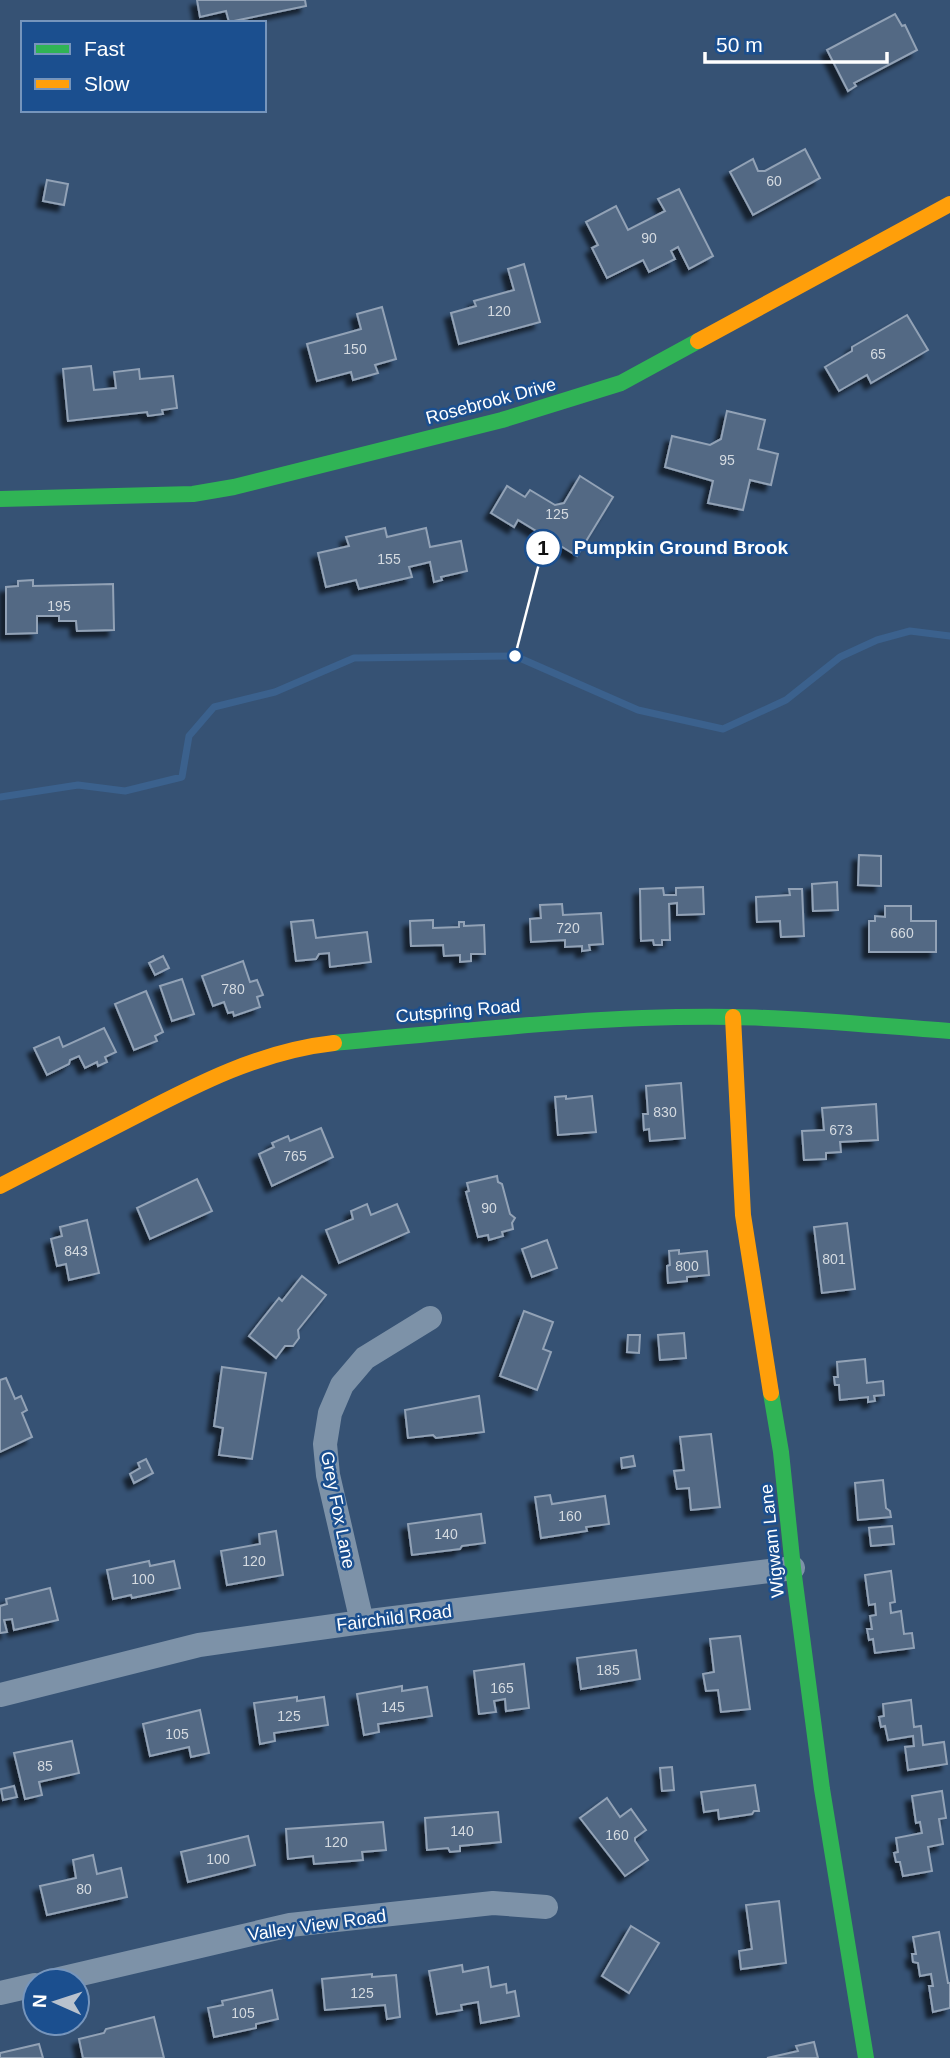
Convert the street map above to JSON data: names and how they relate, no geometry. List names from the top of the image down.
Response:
{
  "streets": {
    "street": [
      "Rosebrook Drive",
      "Cutspring Road",
      "Grey Fox Lane",
      "Wigwam Lane",
      "Fairchild Road",
      "Valley View Road"
    ]
  },
  "crossings": [
    ["Cutspring Road", "Wigwam Lane"],
    ["Grey Fox Lane", "Fairchild Road"],
    ["Wigwam Lane", "Fairchild Road"]
  ],
  "places": ["Pumpkin Ground Brook"],
  "house_numbers": [
    "60",
    "90",
    "120",
    "150",
    "65",
    "95",
    "125",
    "155",
    "195",
    "720",
    "660",
    "780",
    "830",
    "673",
    "765",
    "90",
    "843",
    "801",
    "800",
    "160",
    "140",
    "120",
    "100",
    "185",
    "165",
    "145",
    "125",
    "105",
    "85",
    "140",
    "160",
    "120",
    "100",
    "80",
    "125",
    "105"
  ],
  "legend": ["Fast", "Slow"],
  "scale_bar": "50 m",
  "north": "left"
}
